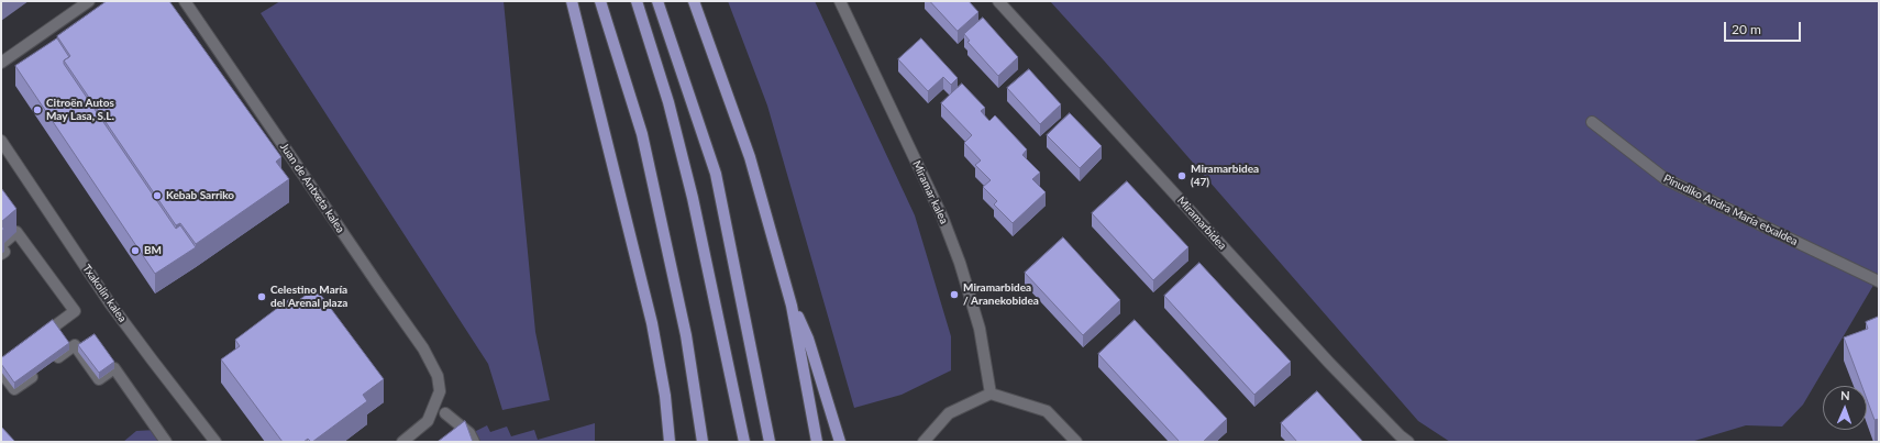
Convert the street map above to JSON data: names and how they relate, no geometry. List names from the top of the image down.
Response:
{
  "streets": {
    "street": [
      "Juan de Antxeta kalea",
      "Miramar kalea",
      "Pinudiko Andra María etxaldea",
      "Miramarbidea",
      "Txakolin kalea"
    ]
  },
  "places": [
    "Citroën Autos May Lasa, S.L.",
    "Miramarbidea (47)",
    "Kebab Sarriko",
    "BM",
    "Miramarbidea / Aranekobidea",
    "Celestino María del Arenal plaza"
  ],
  "scale_bar": "20 m",
  "north": "top"
}
